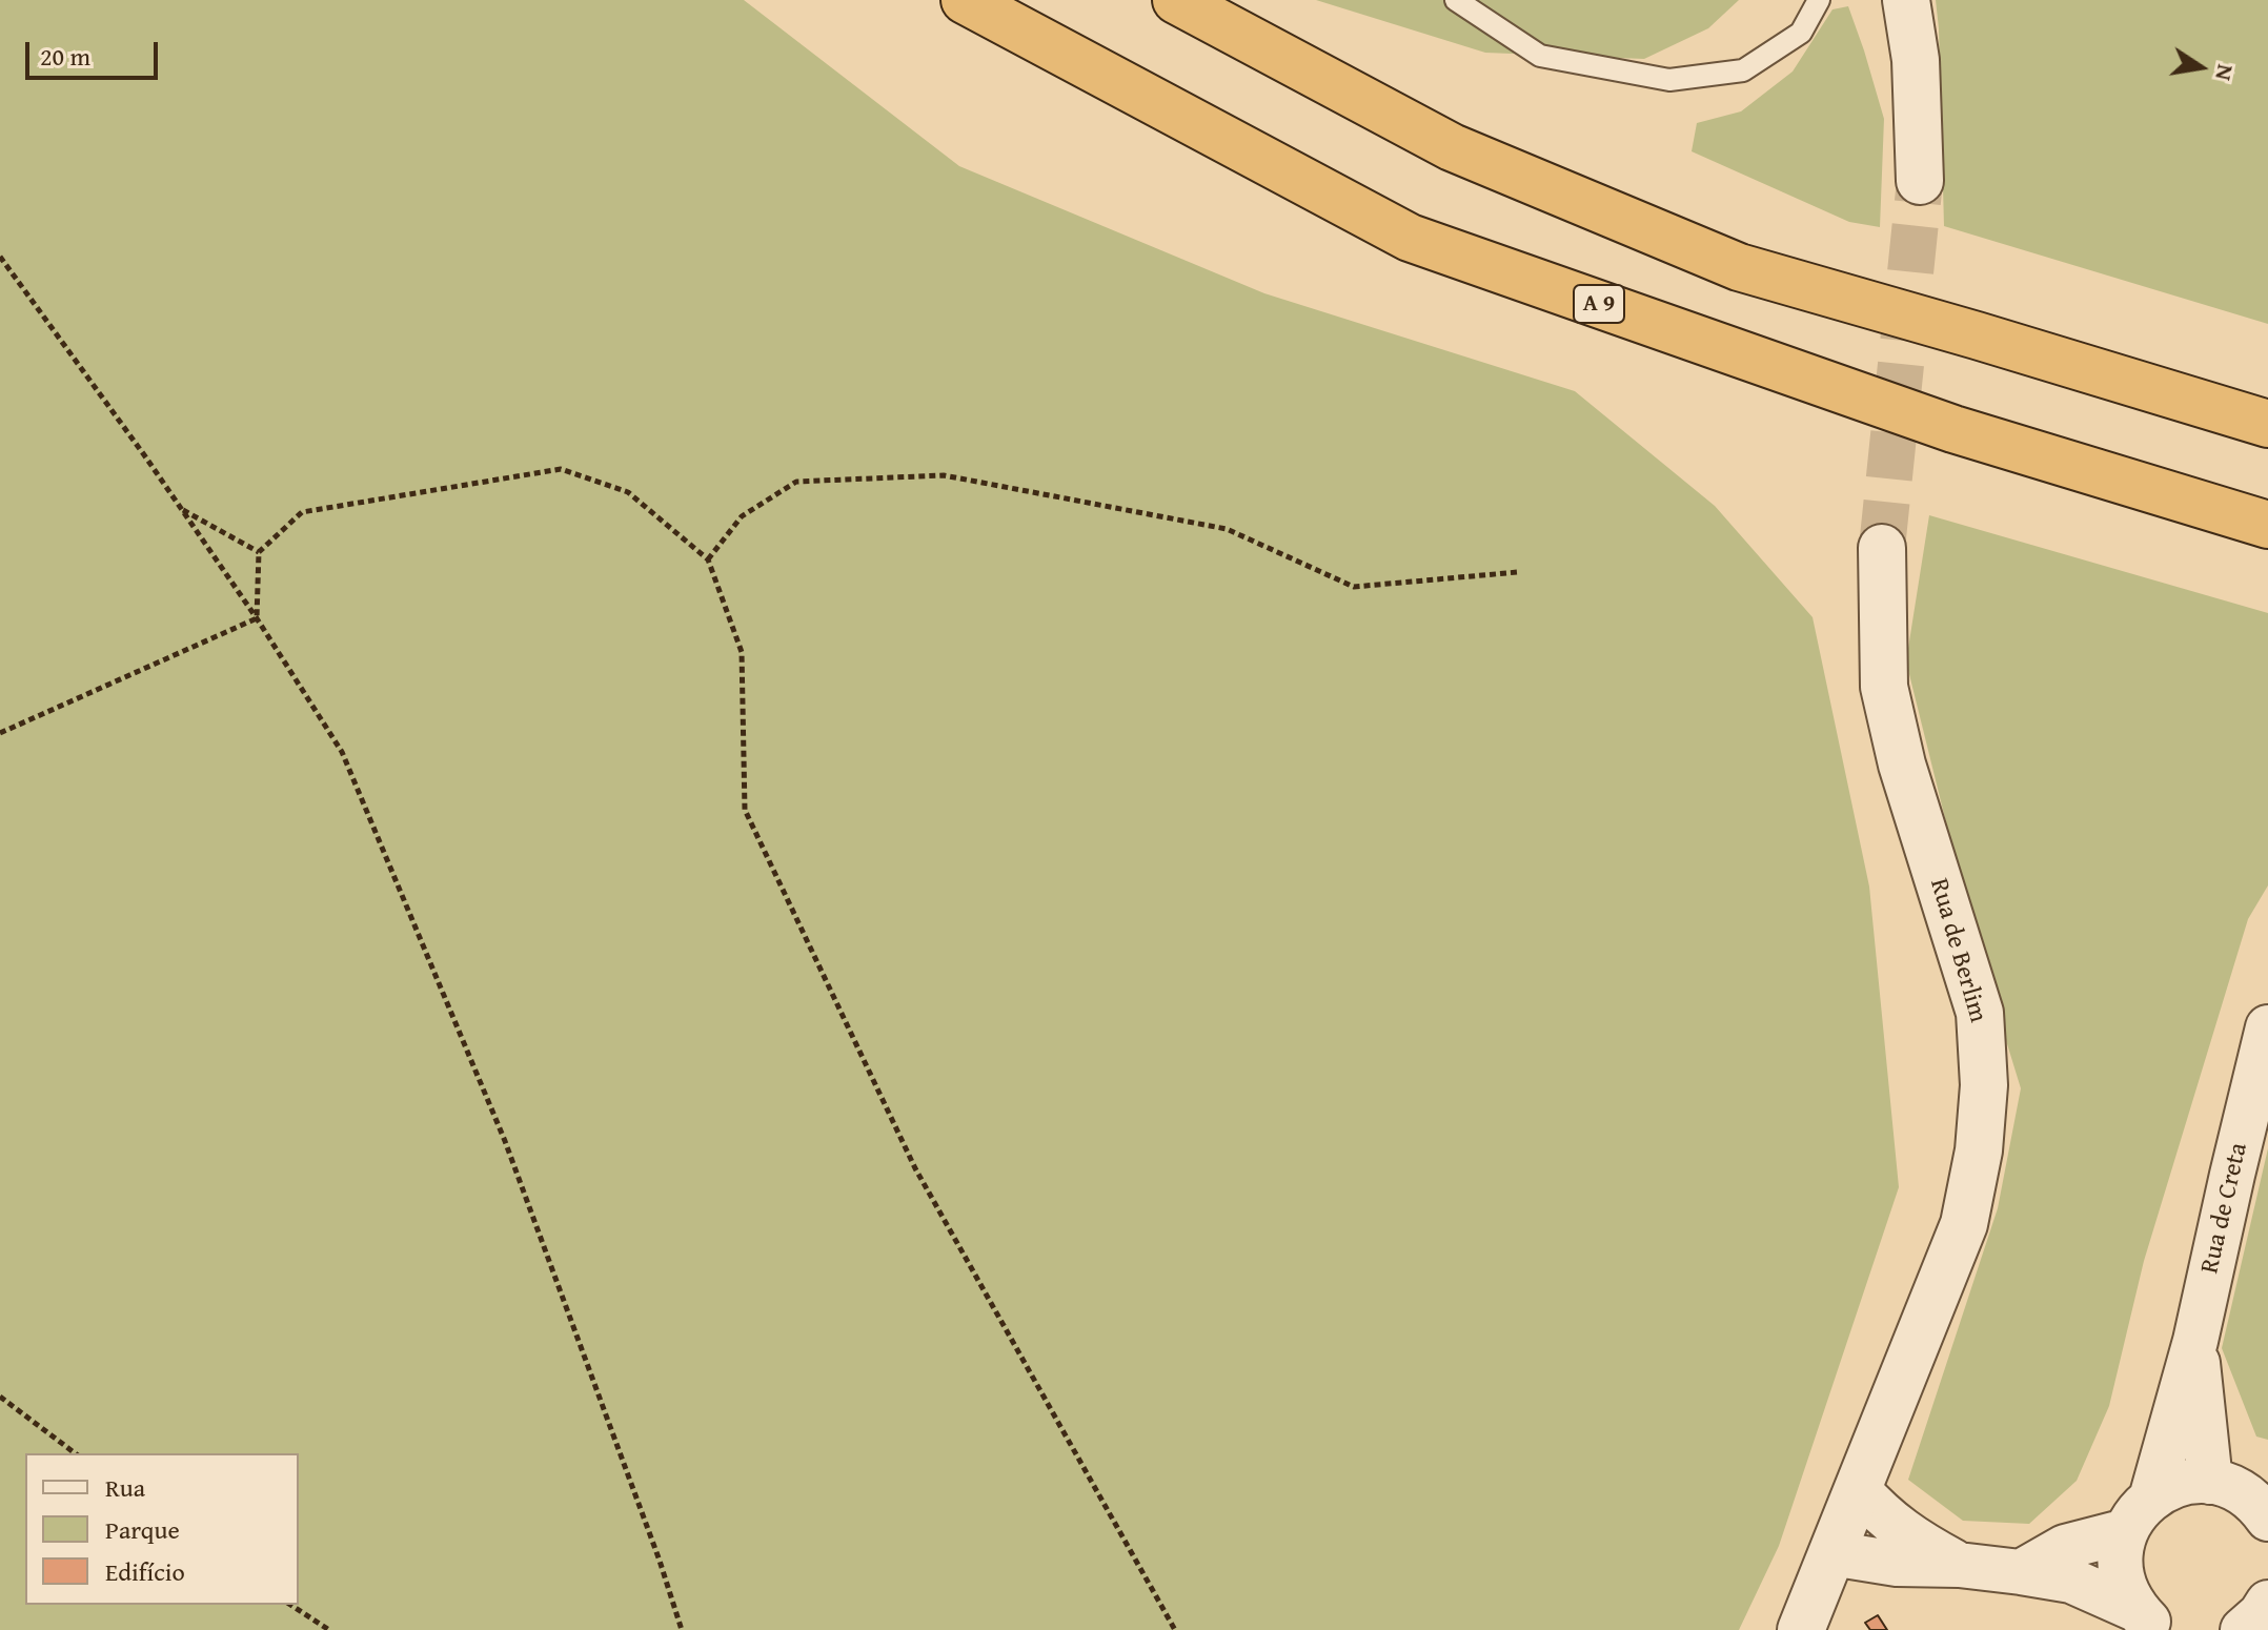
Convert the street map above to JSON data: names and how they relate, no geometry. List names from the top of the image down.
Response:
{
  "streets": {
    "highway": ["A 9"],
    "street": ["Rua de Berlim", "Rua de Creta"]
  },
  "legend": ["Rua", "Parque", "Edifício"],
  "scale_bar": "20 m",
  "north": "right"
}
